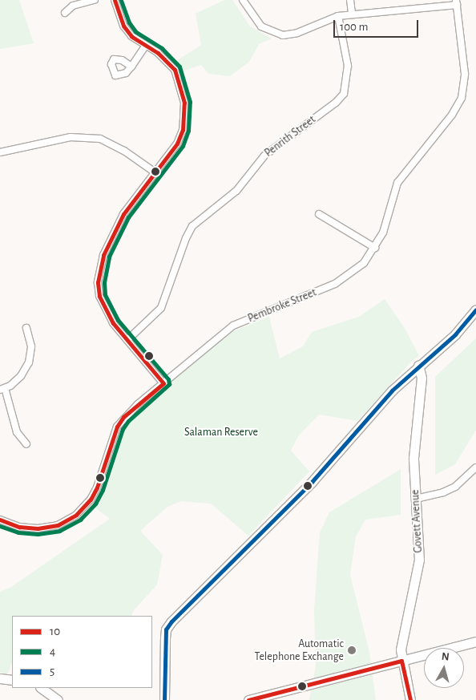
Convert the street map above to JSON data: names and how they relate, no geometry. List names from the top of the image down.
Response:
{
  "streets": {
    "street": ["Penrith Street", "Pembroke Street", "Govett Avenue"]
  },
  "parks": ["Salaman Reserve"],
  "places": ["Automatic Telephone Exchange"],
  "lines": ["transit line 10", "transit line 4", "transit line 5"],
  "legend": ["10", "4", "5"],
  "scale_bar": "100 m",
  "north": "top"
}
